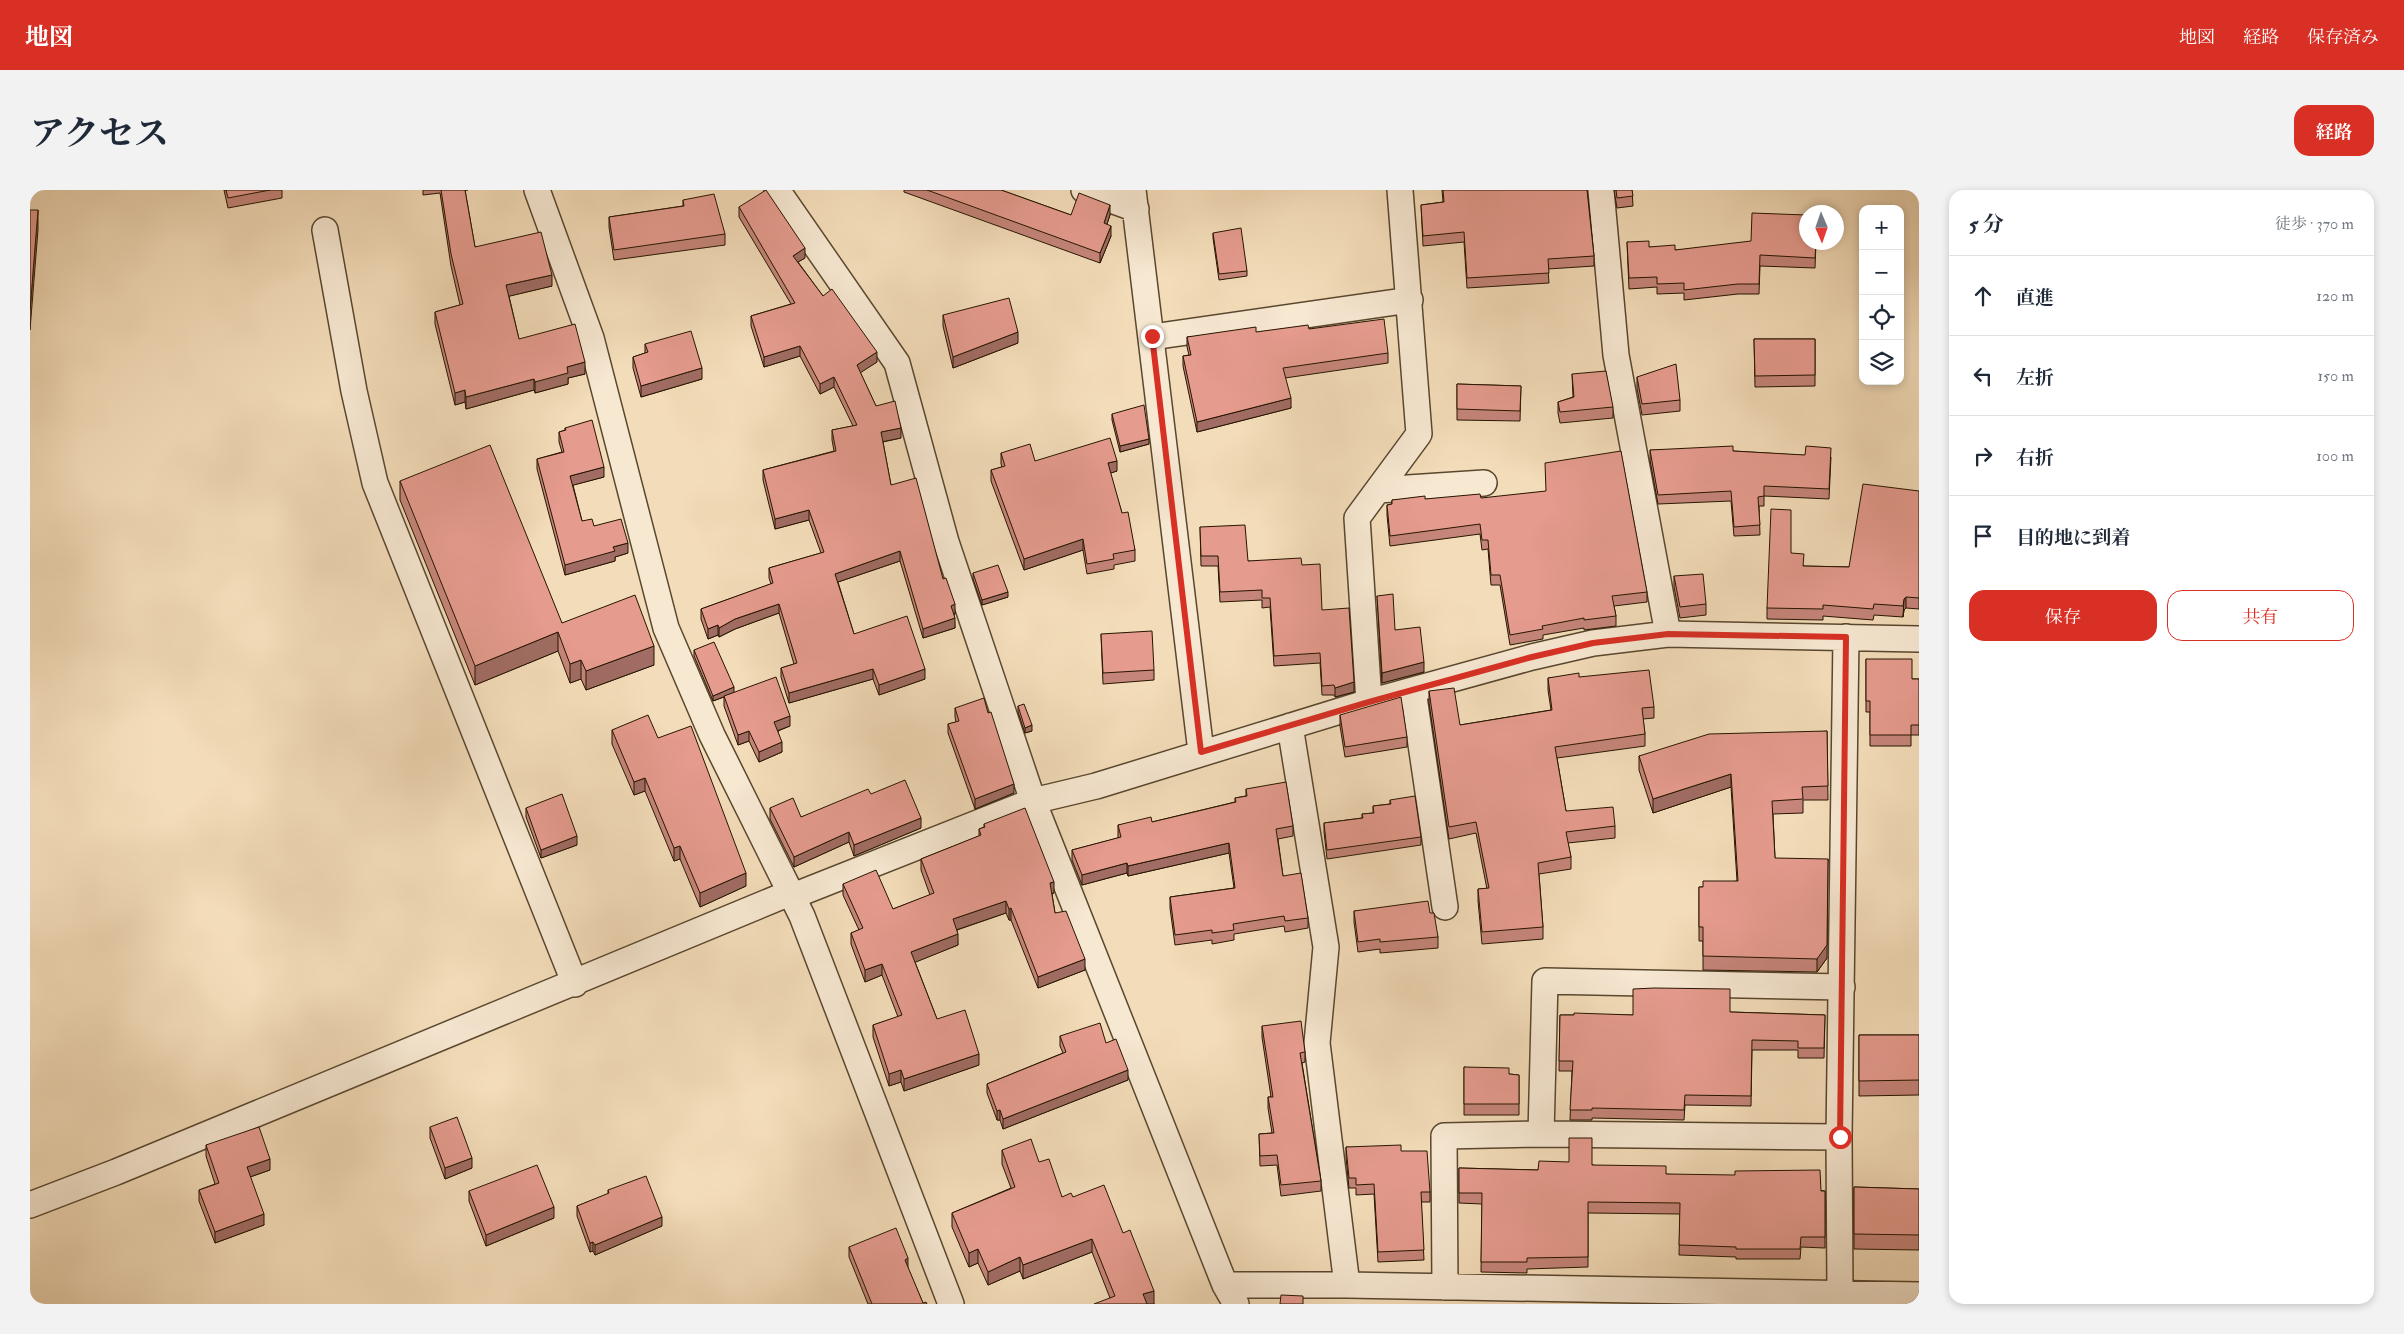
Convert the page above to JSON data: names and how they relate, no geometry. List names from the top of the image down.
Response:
{
  "north": "bottom",
  "page": {
    "header": "地図",
    "nav": ["地図", "経路", "保存済み"],
    "title": "アクセス",
    "buttons": [
      "経路",
      ["保存", "共有"]
    ],
    "heading": ["5 分", "徒歩 · 370 m"],
    "map_buttons": ["+", "−"],
    "list": [
      ["直進", "120 m"],
      ["左折", "150 m"],
      ["右折", "100 m"],
      "目的地に到着"
    ]
  }
}
